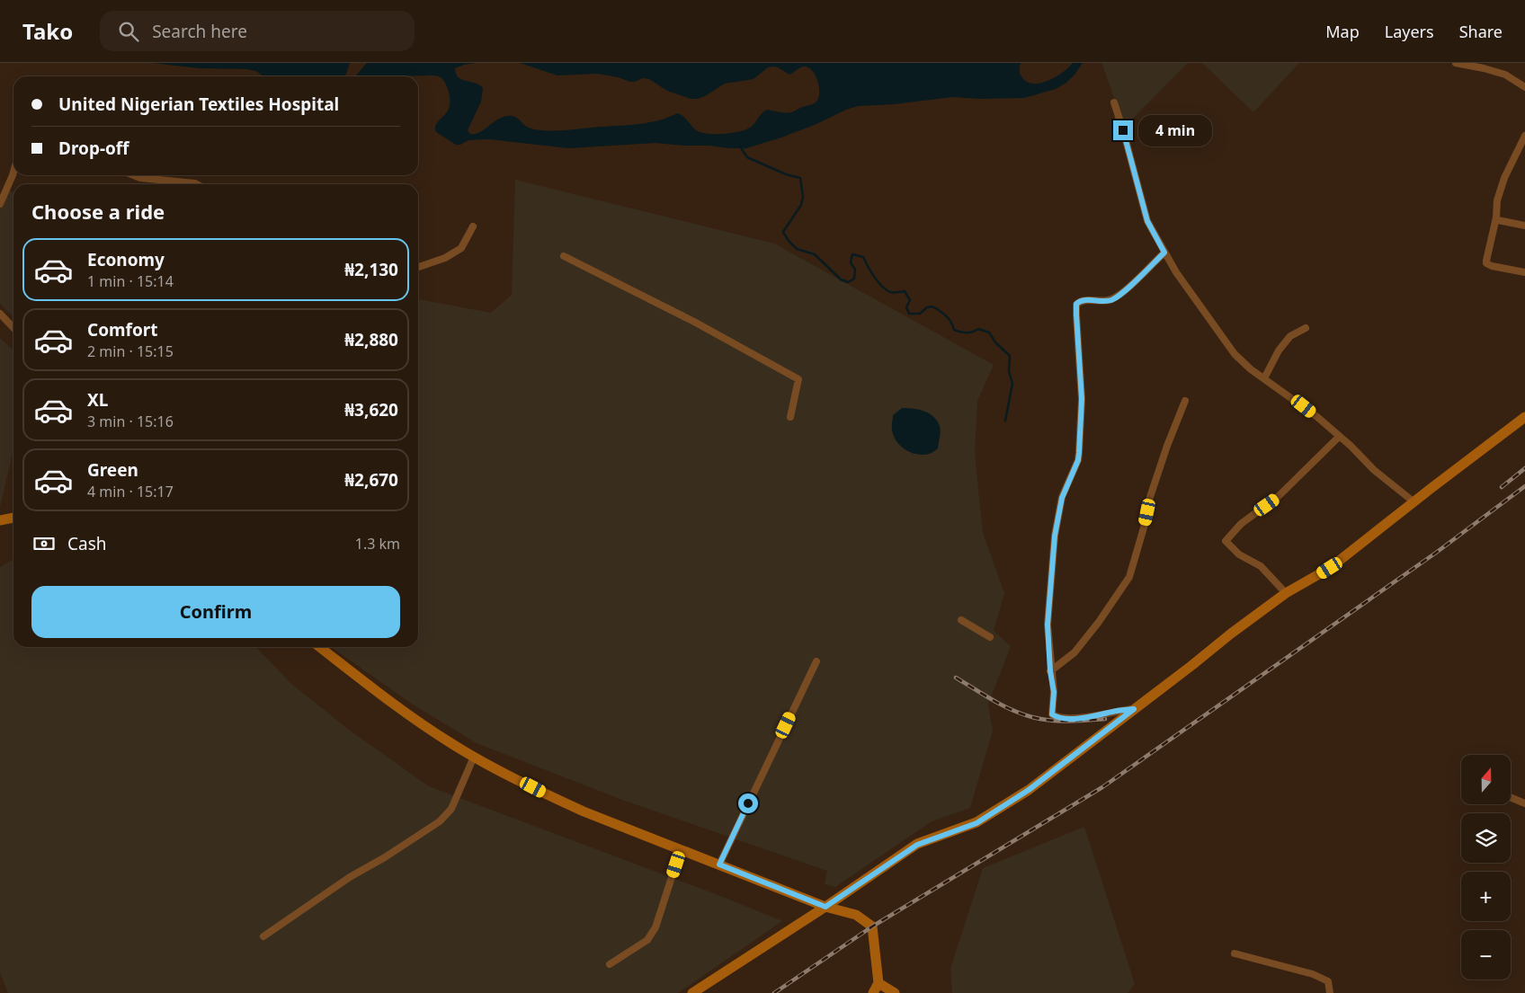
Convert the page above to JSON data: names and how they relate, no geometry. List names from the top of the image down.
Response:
{
  "north": "top",
  "page": {
    "header": "Tako",
    "search": "Search here",
    "nav": ["Map", "Layers", "Share"],
    "banner": ["United Nigerian Textiles Hospital", "Drop-off"],
    "bubble": "4 min",
    "heading": "Choose a ride",
    "list": [
      {
        "name": "Economy",
        "note": "1 min · 15:14",
        "value": "₦2,130"
      },
      {
        "name": "Comfort",
        "note": "2 min · 15:15",
        "value": "₦2,880"
      },
      {
        "name": "XL",
        "note": "3 min · 15:16",
        "value": "₦3,620"
      },
      {
        "name": "Green",
        "note": "4 min · 15:17",
        "value": "₦2,670"
      }
    ],
    "pay": ["Cash", "1.3 km"],
    "buttons": "Confirm",
    "map_buttons": ["+", "−"]
  }
}
